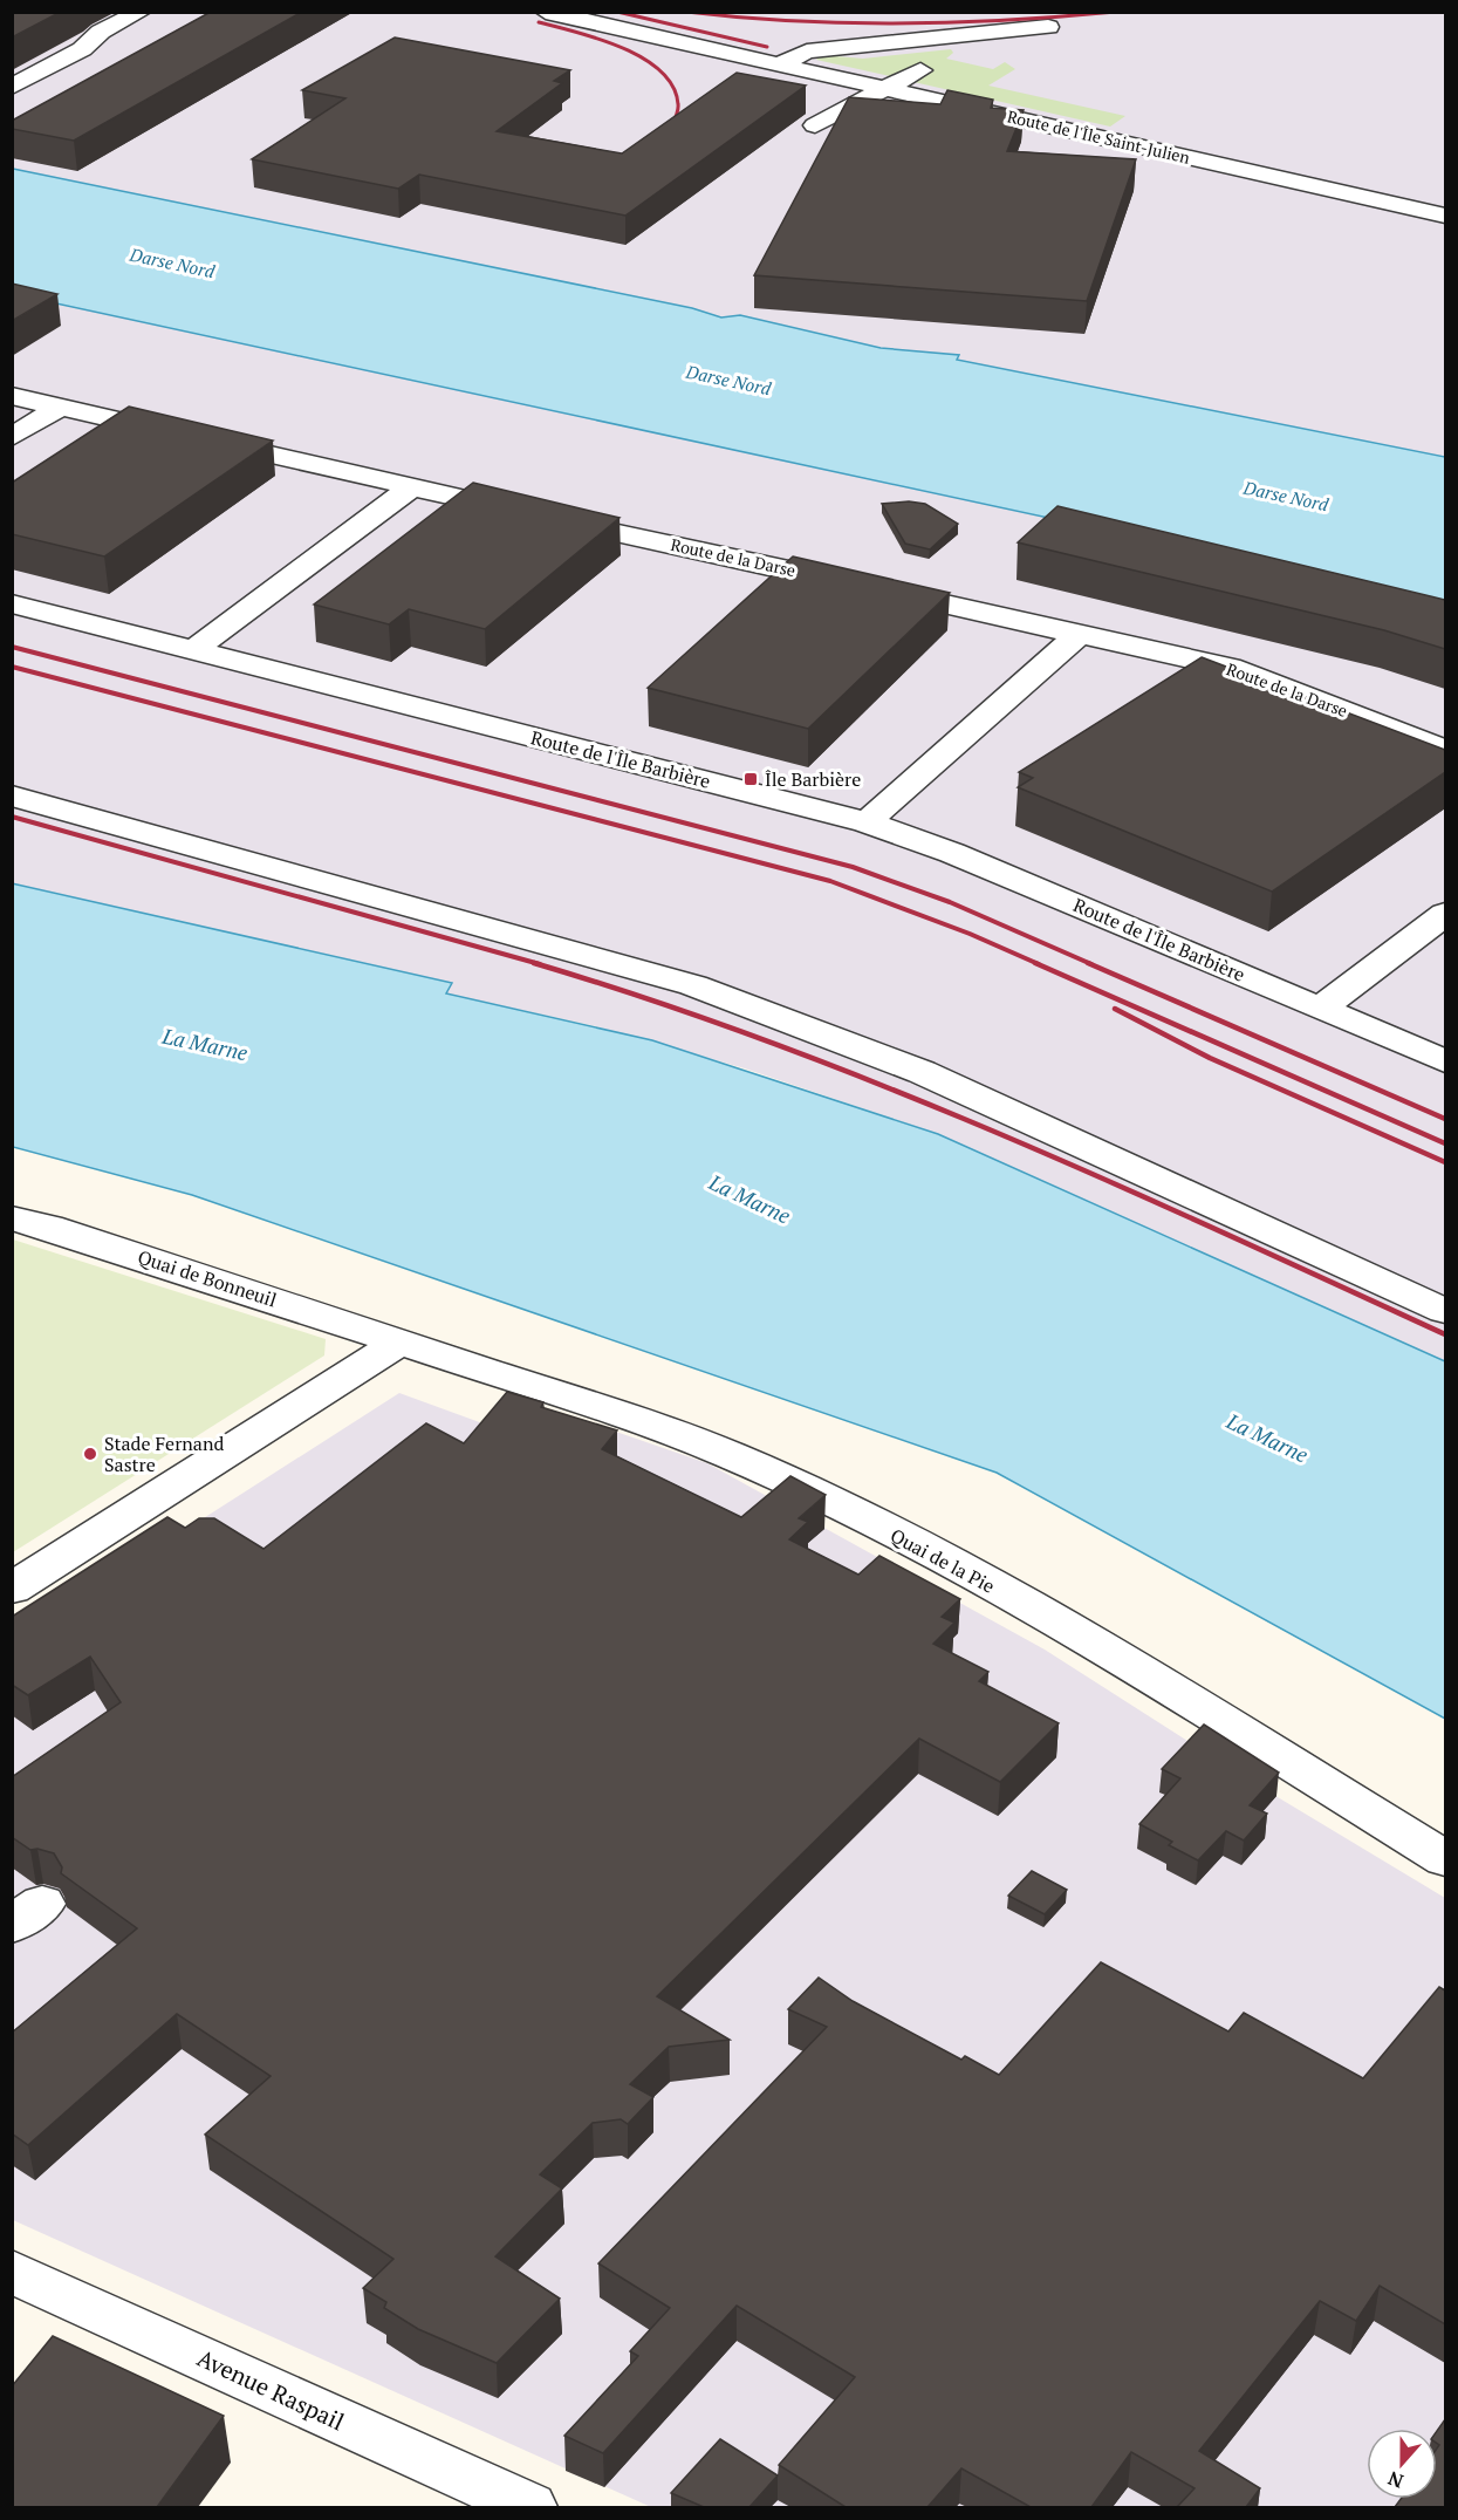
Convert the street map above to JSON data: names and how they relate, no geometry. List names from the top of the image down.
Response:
{
  "streets": {
    "street": [
      "Route de l'Île Saint-Julien",
      "Route de la Darse",
      "Route de l'Île Barbière",
      "Quai de Bonneuil",
      "Quai de la Pie",
      "Avenue Raspail"
    ]
  },
  "crossings": [
    ["Quai de Bonneuil", "Quai de la Pie"]
  ],
  "water": ["Darse Nord", "La Marne"],
  "places": {
    "transit": ["Île Barbière"],
    "other": ["Stade Fernand Sastre"]
  },
  "north": "bottom"
}
